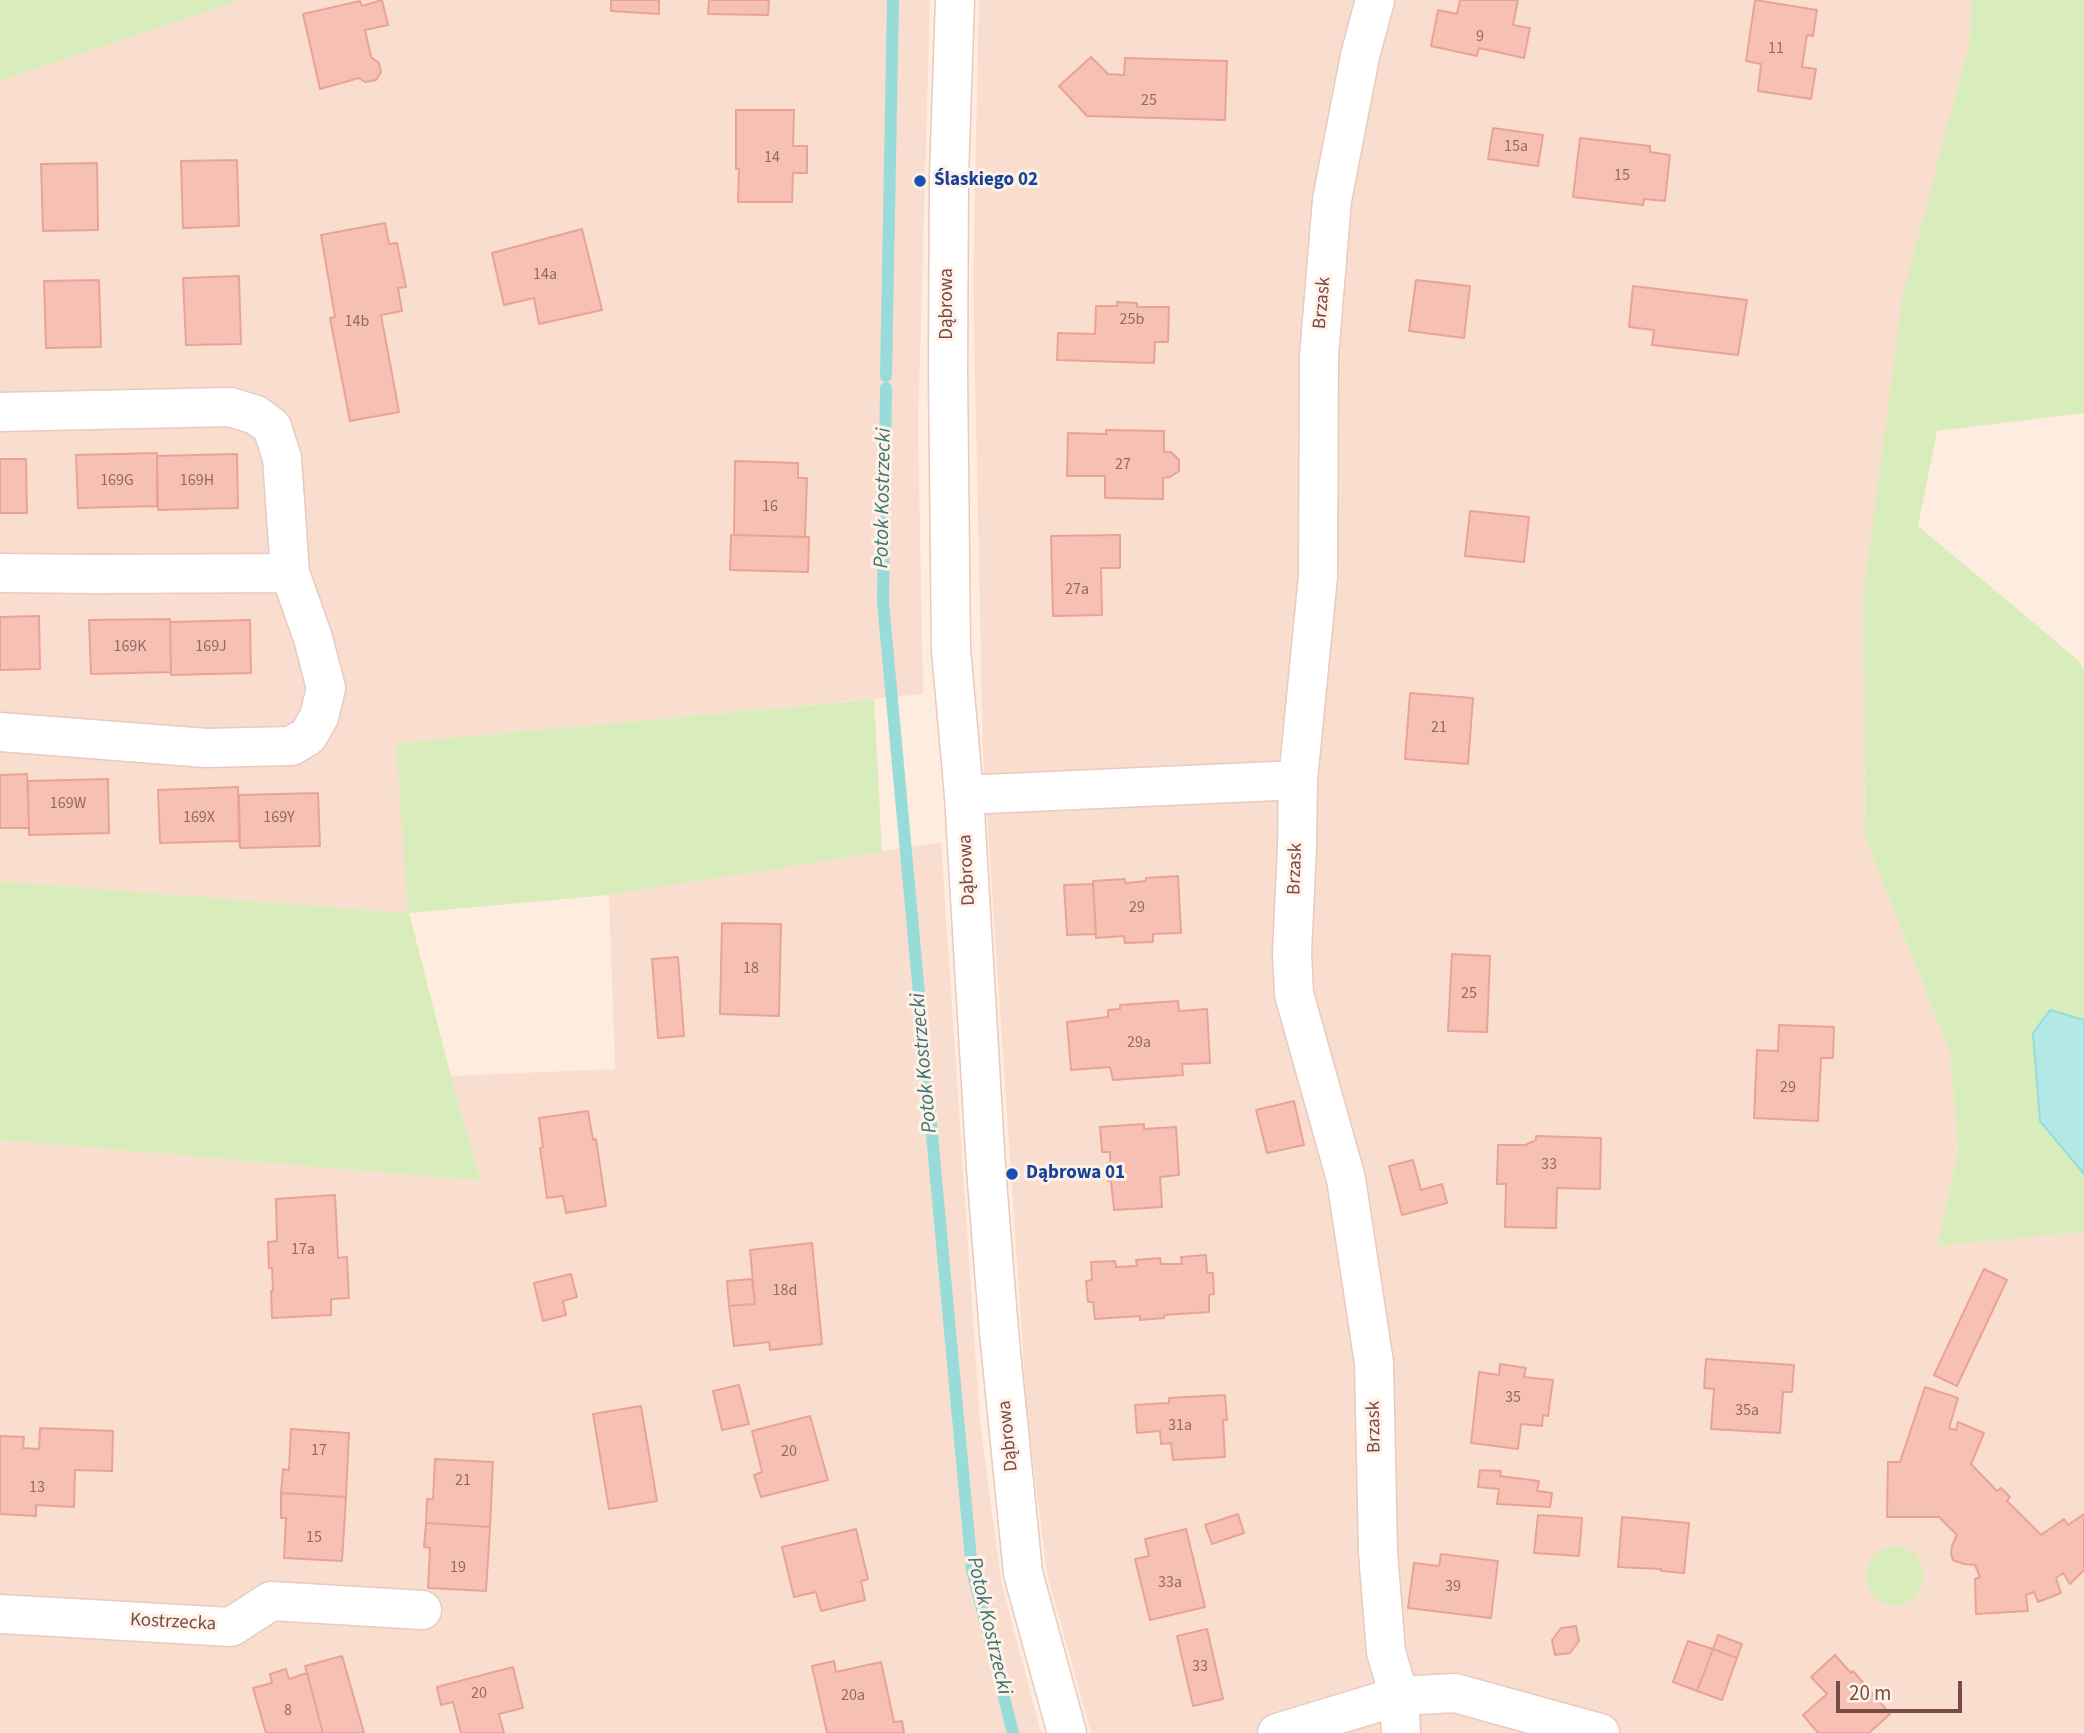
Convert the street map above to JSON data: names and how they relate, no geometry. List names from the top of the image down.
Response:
{
  "streets": {
    "street": ["Brzask", "Dąbrowa", "Kostrzecka"]
  },
  "water": ["Potok Kostrzecki"],
  "places": ["Ślaskiego 02", "Dąbrowa 01"],
  "house_numbers": [
    "9",
    "11",
    "25",
    "15a",
    "14",
    "15",
    "14a",
    "25b",
    "14b",
    "27",
    "169G",
    "169H",
    "16",
    "27a",
    "169K",
    "169J",
    "21",
    "169W",
    "169X",
    "169Y",
    "29",
    "18",
    "25",
    "29a",
    "29",
    "33",
    "17a",
    "18d",
    "35",
    "35a",
    "31a",
    "17",
    "20",
    "21",
    "13",
    "15",
    "19",
    "33a",
    "39",
    "33",
    "20",
    "20a",
    "8"
  ],
  "scale_bar": "20 m"
}
